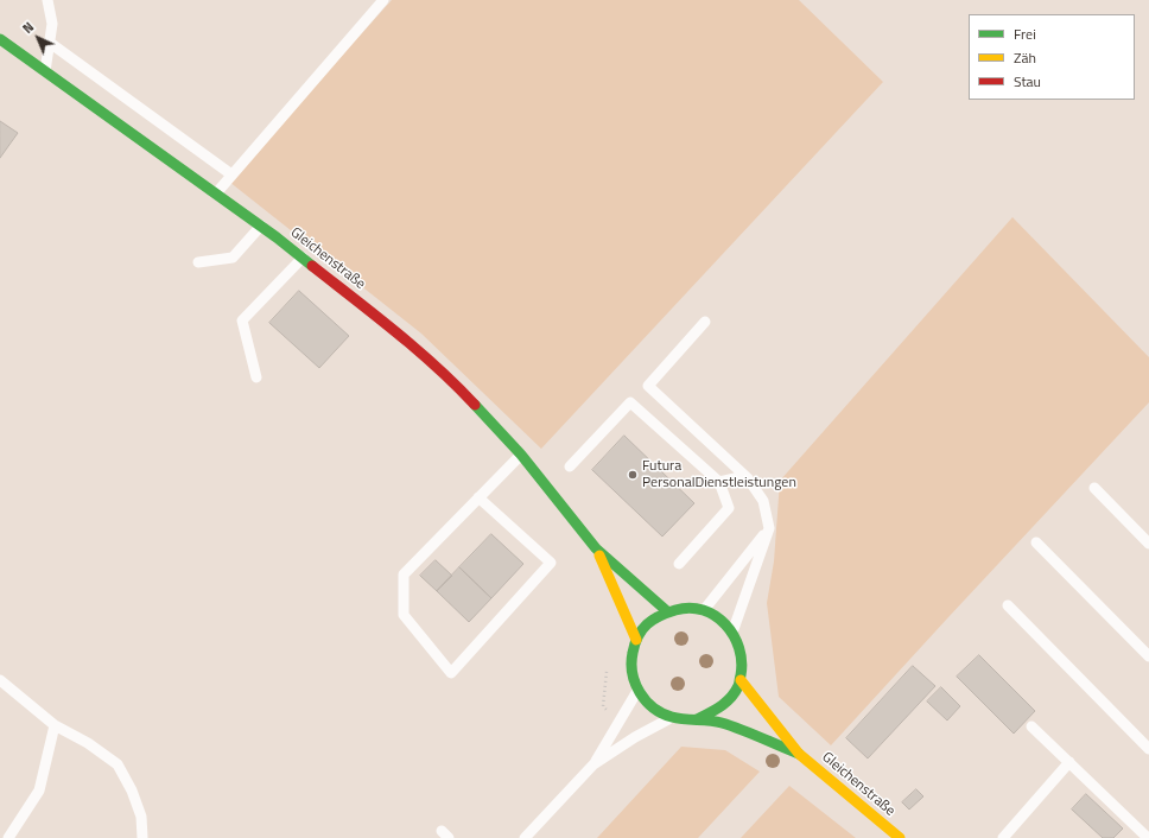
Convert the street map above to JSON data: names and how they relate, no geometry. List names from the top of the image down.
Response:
{
  "streets": {
    "street": ["Gleichenstraße"]
  },
  "places": ["Futura PersonalDienstleistungen"],
  "legend": ["Frei", "Zäh", "Stau"],
  "north": "top left"
}
